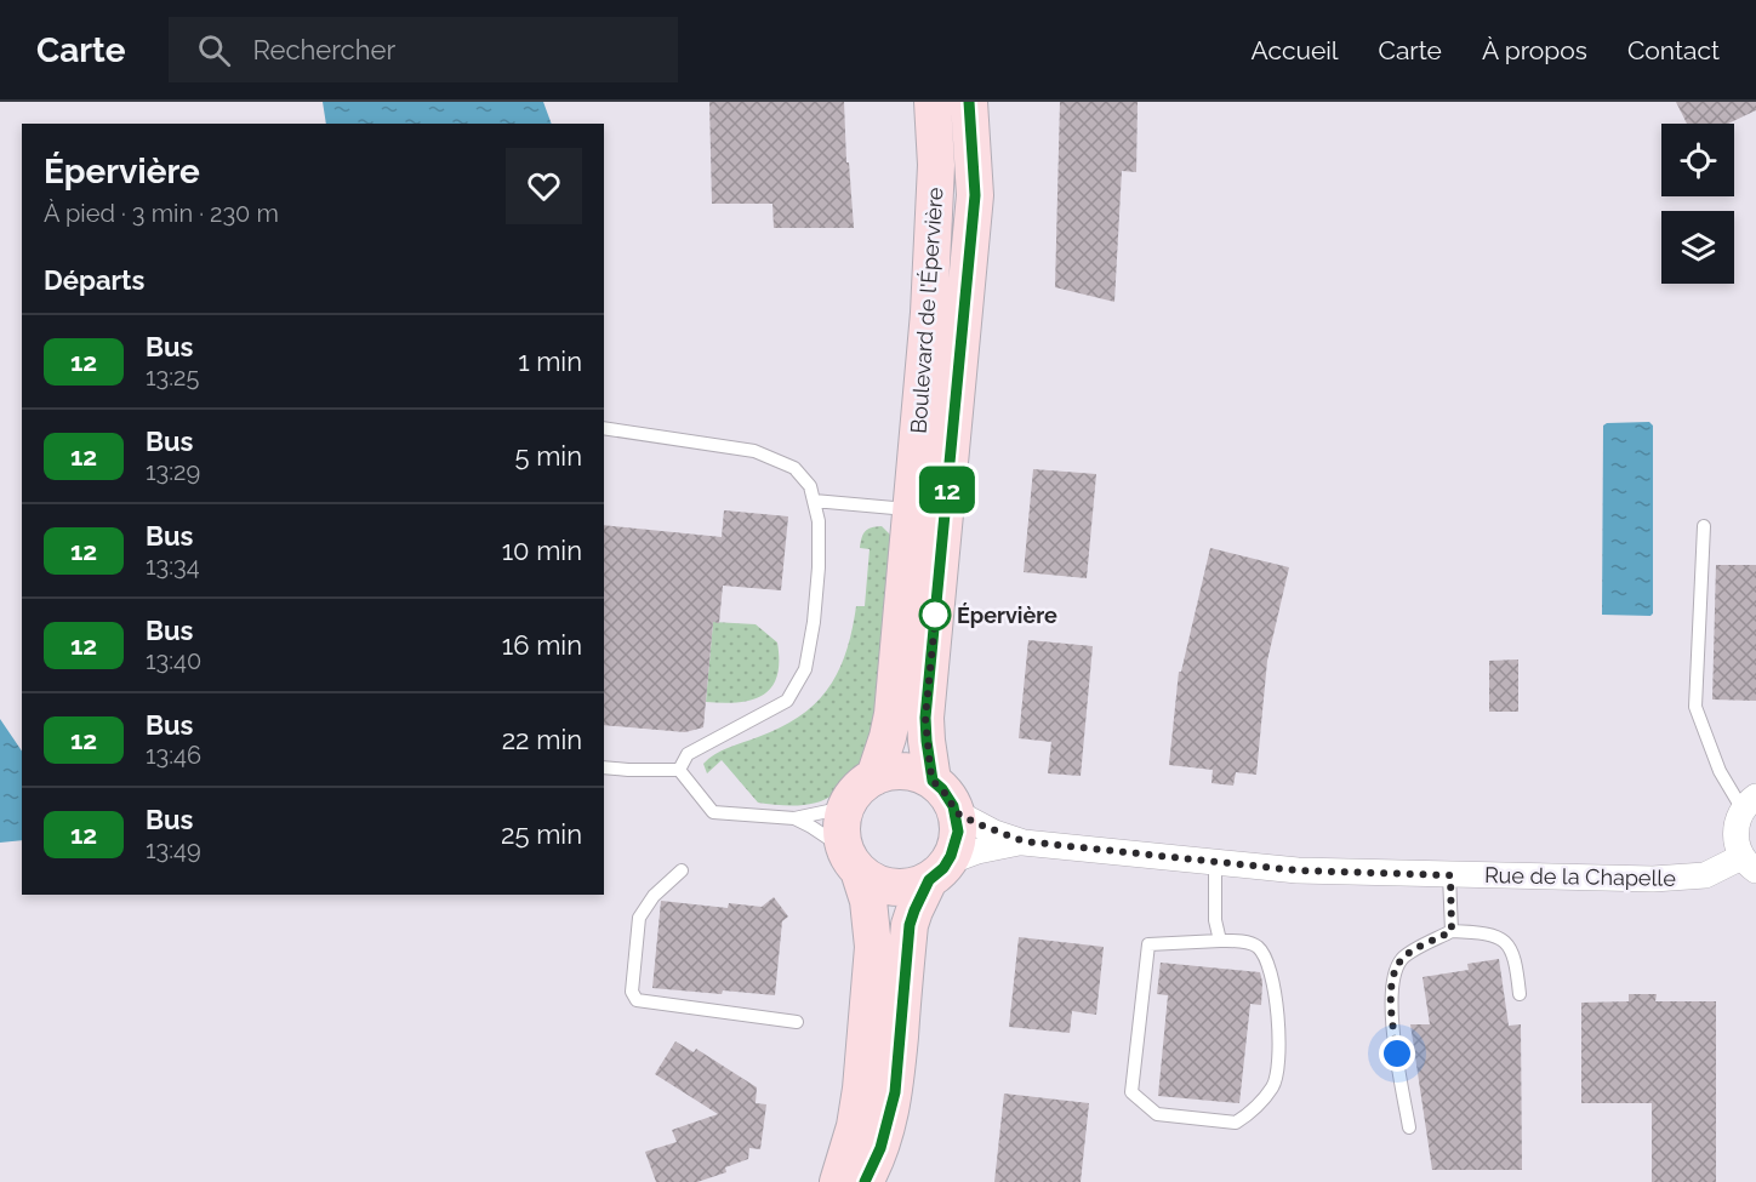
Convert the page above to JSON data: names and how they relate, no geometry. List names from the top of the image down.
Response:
{
  "streets": {
    "street": ["Boulevard de l'Épervière", "Rue de la Chapelle"]
  },
  "crossings": [
    ["Boulevard de l'Épervière", "Rue de la Chapelle"]
  ],
  "places": ["Épervière"],
  "lines": ["bus line 12"],
  "page": {
    "header": "Carte",
    "search": "Rechercher",
    "nav": [
      "Accueil",
      "Carte",
      "À propos",
      "Contact"
    ],
    "on_map": "12",
    "heading": [
      ["Épervière", "À pied · 3 min · 230 m"],
      "Départs"
    ],
    "list": [
      {
        "mark": "12",
        "name": "Bus",
        "note": "13:25",
        "value": "1 min"
      },
      {
        "mark": "12",
        "name": "Bus",
        "note": "13:29",
        "value": "5 min"
      },
      {
        "mark": "12",
        "name": "Bus",
        "note": "13:34",
        "value": "10 min"
      },
      {
        "mark": "12",
        "name": "Bus",
        "note": "13:40",
        "value": "16 min"
      },
      {
        "mark": "12",
        "name": "Bus",
        "note": "13:46",
        "value": "22 min"
      },
      {
        "mark": "12",
        "name": "Bus",
        "note": "13:49",
        "value": "25 min"
      }
    ]
  }
}
